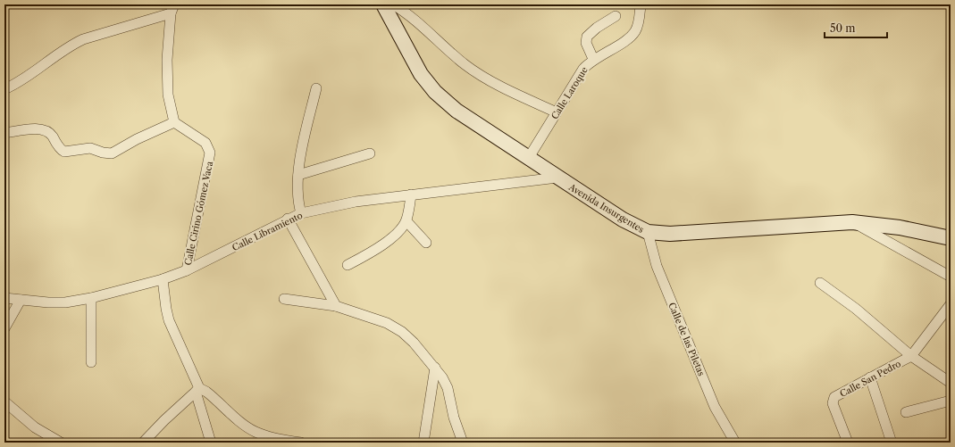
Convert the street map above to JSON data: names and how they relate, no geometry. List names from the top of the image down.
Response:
{
  "streets": {
    "main road": ["Avenida Insurgentes"],
    "street": [
      "Calle Laroque",
      "Calle Cirino Gómez Vaca",
      "Calle Libramiento",
      "Calle de las Piletas",
      "Calle San Pedro"
    ]
  },
  "crossings": [
    ["Calle Laroque", "Avenida Insurgentes"],
    ["Avenida Insurgentes", "Calle Libramiento"],
    ["Avenida Insurgentes", "Calle de las Piletas"],
    ["Calle Cirino Gómez Vaca", "Calle Libramiento"]
  ],
  "scale_bar": "50 m"
}
